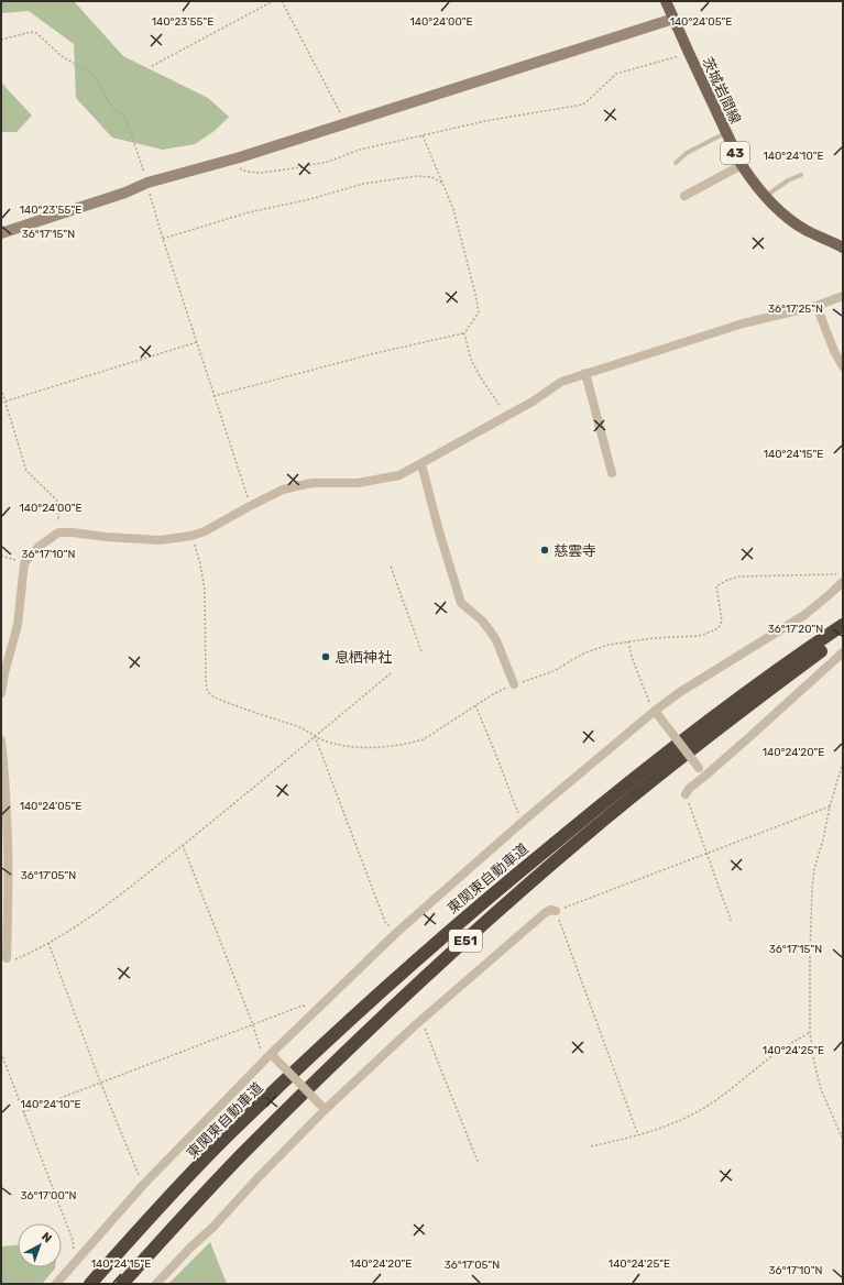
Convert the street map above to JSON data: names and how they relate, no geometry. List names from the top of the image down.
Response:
{
  "streets": {
    "highway": ["東関東自動車道", "E51"],
    "main road": ["茨城岩間線", "43"]
  },
  "places": ["慈雲寺", "息栖神社"],
  "north": "top right",
  "coordinates": [
    "140°24'00\"E",
    "140°24'05\"E",
    "140°23'55\"E",
    "140°24'10\"E",
    "36°17'15\"N",
    "36°17'25\"N",
    "140°24'15\"E",
    "36°17'10\"N",
    "36°17'20\"N",
    "140°24'20\"E",
    "36°17'05\"N",
    "140°24'25\"E",
    "36°17'00\"N"
  ]
}
